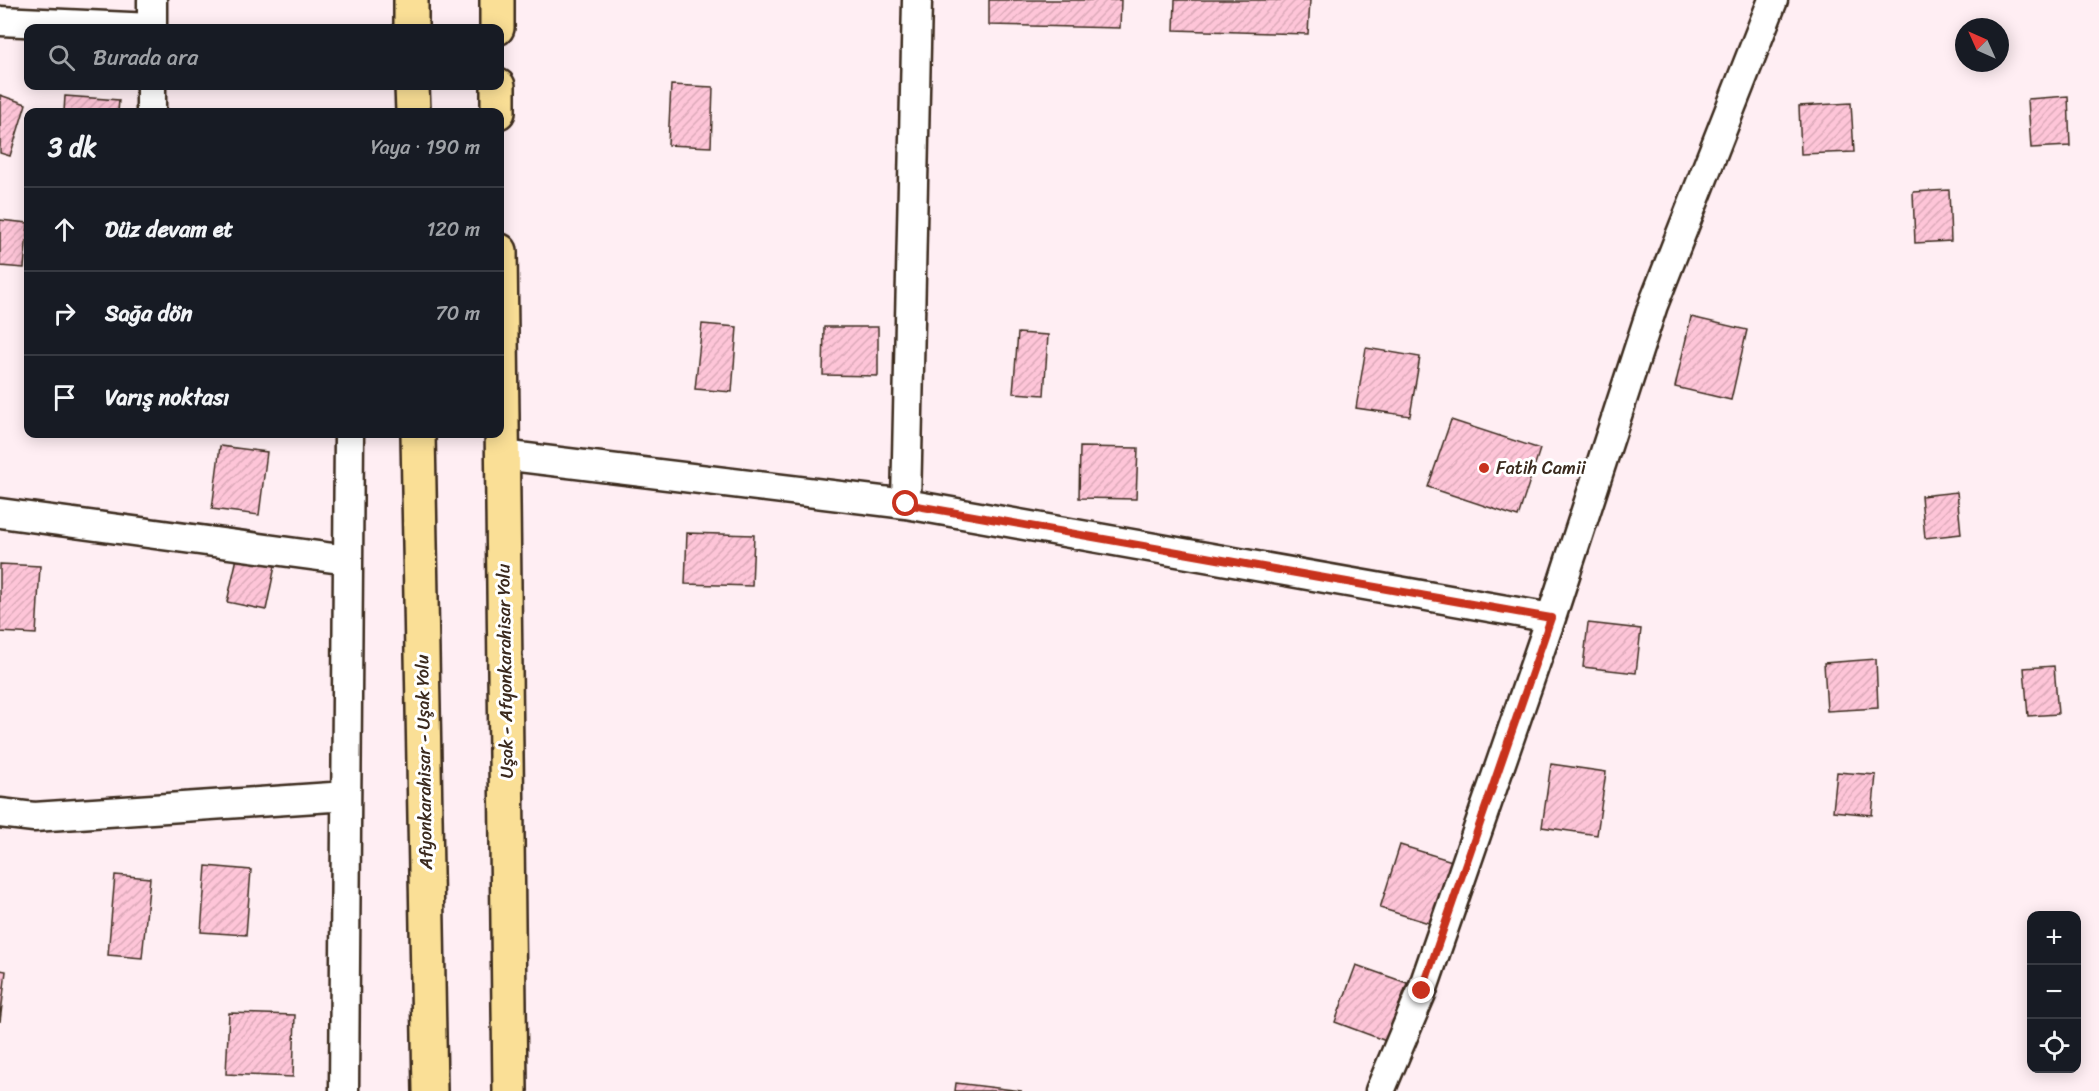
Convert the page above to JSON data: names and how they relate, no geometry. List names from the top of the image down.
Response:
{
  "streets": {
    "highway": ["Uşak - Afyonkarahisar Yolu", "Afyonkarahisar - Uşak Yolu"]
  },
  "places": ["Fatih Camii"],
  "north": "top left",
  "page": {
    "search": "Burada ara",
    "heading": ["3 dk", "Yaya · 190 m"],
    "list": [
      ["Düz devam et", "120 m"],
      ["Sağa dön", "70 m"],
      "Varış noktası"
    ],
    "map_buttons": ["+", "−"]
  }
}
